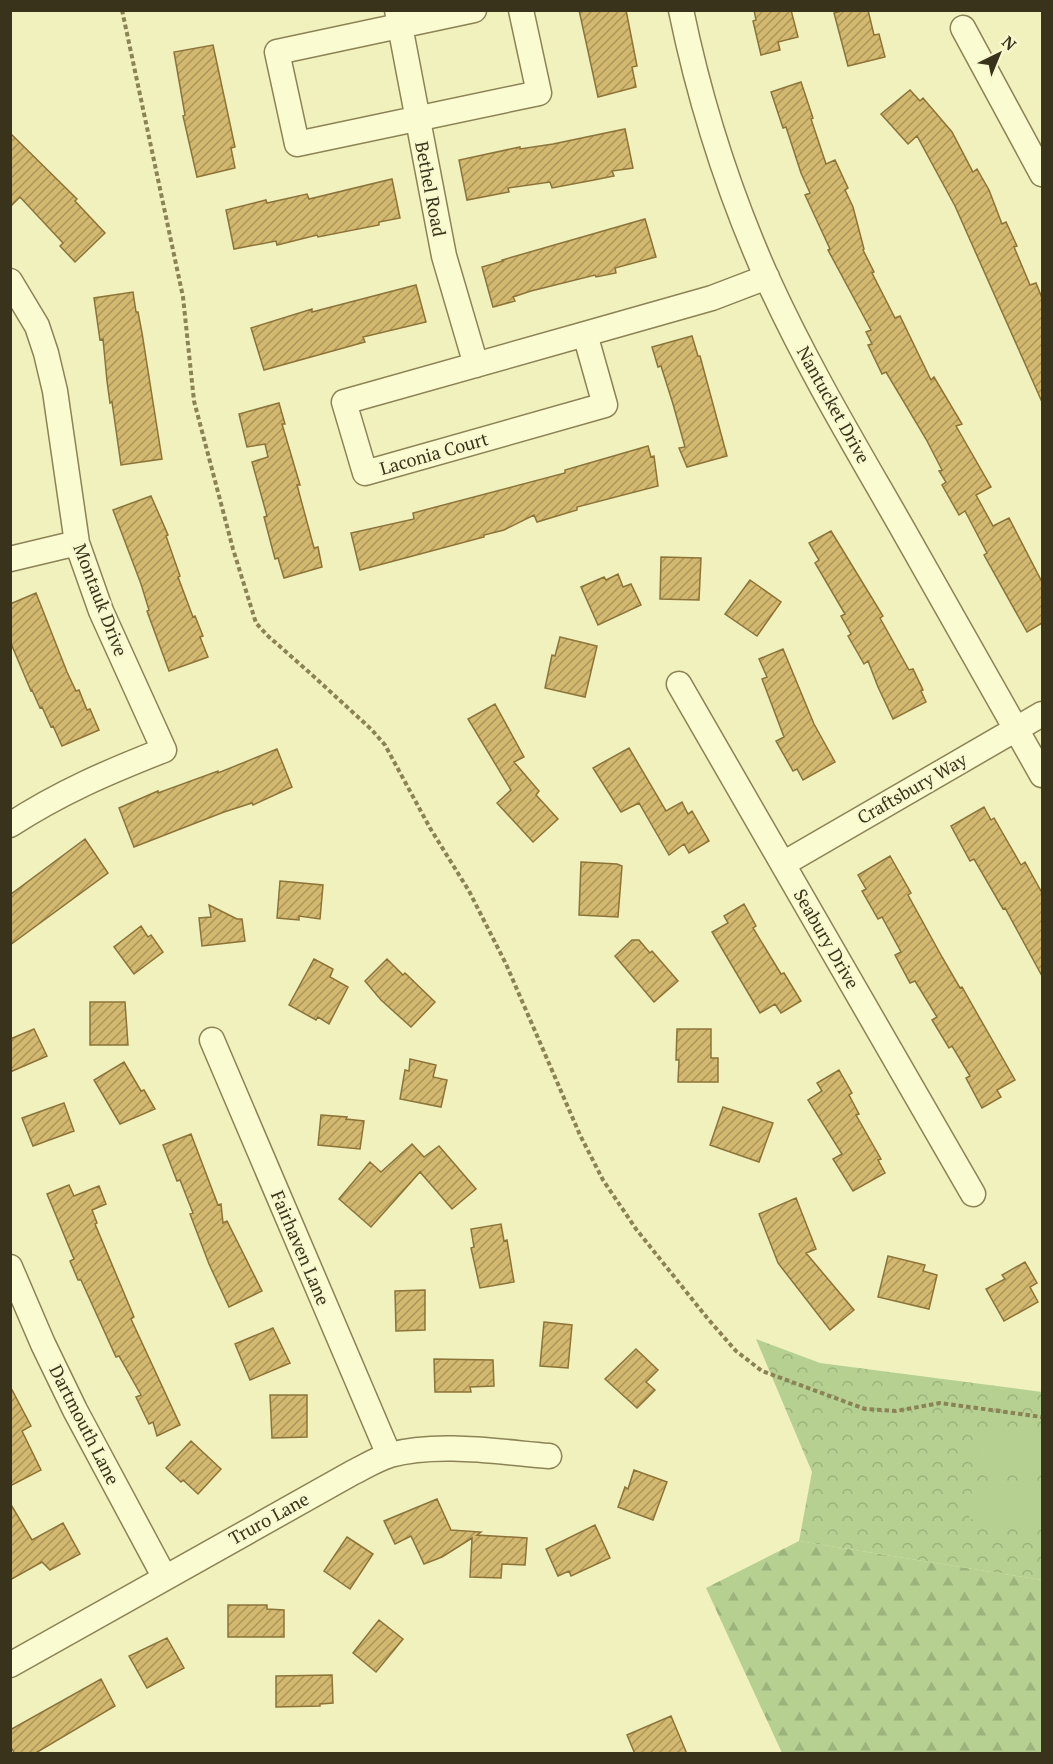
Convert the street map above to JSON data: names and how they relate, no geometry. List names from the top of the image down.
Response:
{
  "streets": {
    "street": [
      "Bethel Road",
      "Nantucket Drive",
      "Laconia Court",
      "Montauk Drive",
      "Craftsbury Way",
      "Seabury Drive",
      "Fairhaven Lane",
      "Dartmouth Lane",
      "Truro Lane"
    ]
  },
  "crossings": [
    ["Bethel Road", "Laconia Court"],
    ["Nantucket Drive", "Laconia Court"],
    ["Nantucket Drive", "Craftsbury Way"],
    ["Craftsbury Way", "Seabury Drive"],
    ["Fairhaven Lane", "Truro Lane"],
    ["Dartmouth Lane", "Truro Lane"]
  ],
  "north": "top right"
}
